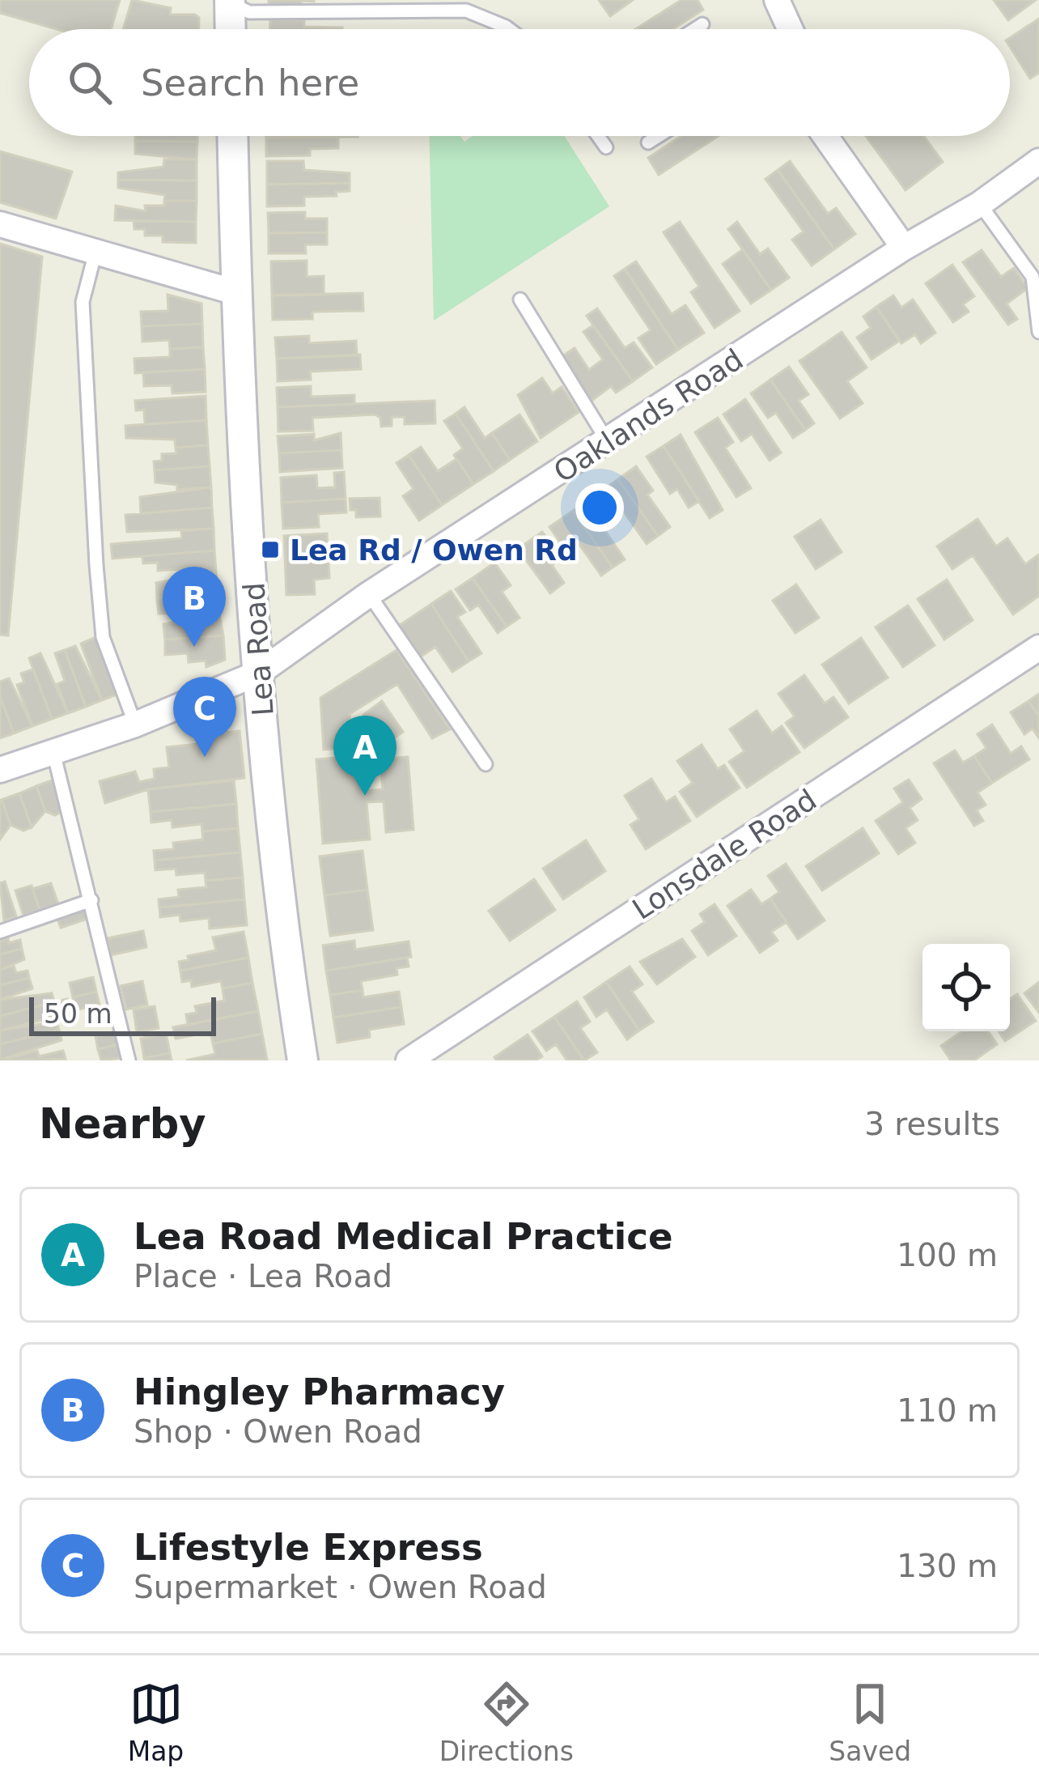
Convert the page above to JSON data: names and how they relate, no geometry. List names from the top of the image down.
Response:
{
  "streets": {
    "street": ["Oaklands Road", "Lea Road", "Lonsdale Road"]
  },
  "crossings": [
    ["Oaklands Road", "Lea Road"]
  ],
  "places": {
    "transit": ["Lea Rd / Owen Rd"]
  },
  "scale_bar": "50 m",
  "page": {
    "search": "Search here",
    "pins": ["B", "C", "A"],
    "scale": "50 m",
    "heading": ["Nearby", "3 results"],
    "list": [
      {
        "mark": "A",
        "name": "Lea Road Medical Practice",
        "note": "Place · Lea Road",
        "value": "100 m"
      },
      {
        "mark": "B",
        "name": "Hingley Pharmacy",
        "note": "Shop · Owen Road",
        "value": "110 m"
      },
      {
        "mark": "C",
        "name": "Lifestyle Express",
        "note": "Supermarket · Owen Road",
        "value": "130 m"
      }
    ],
    "nav": ["Map", "Directions", "Saved"]
  }
}
